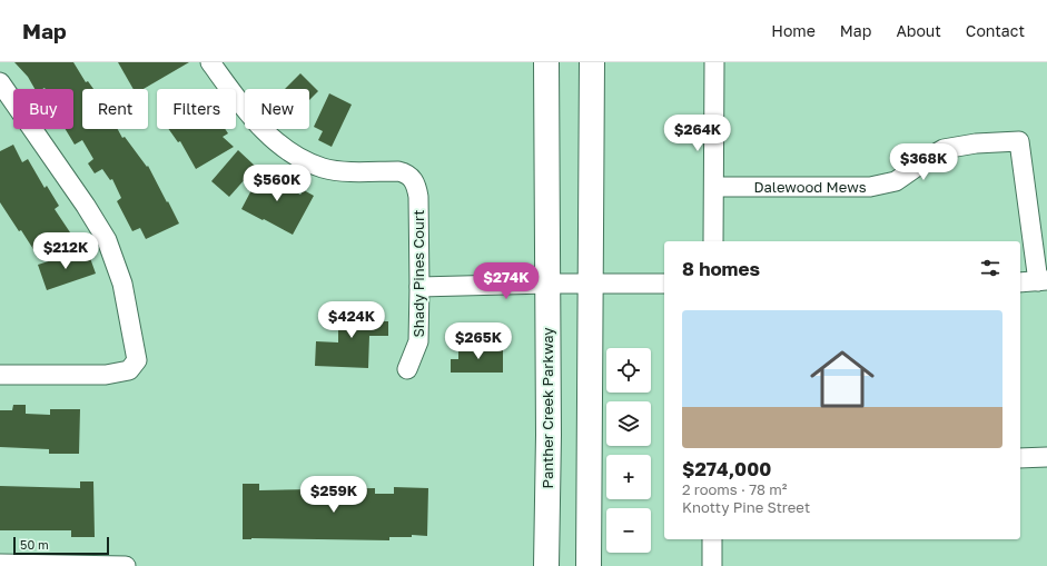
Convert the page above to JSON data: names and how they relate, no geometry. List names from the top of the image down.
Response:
{
  "streets": {
    "main road": ["Panther Creek Parkway"],
    "street": ["Dalewood Mews", "Shady Pines Court"]
  },
  "scale_bar": "50 m",
  "page": {
    "header": "Map",
    "nav": [
      "Home",
      "Map",
      "About",
      "Contact"
    ],
    "chip": [
      "Buy",
      "Rent",
      "Filters",
      "New"
    ],
    "price": [
      "$264K",
      "$368K",
      "$560K",
      "$212K",
      "$274K",
      "$424K",
      "$265K",
      "$259K"
    ],
    "heading": "8 homes",
    "list": [
      {
        "name": "$274,000",
        "note": "2 rooms · 78 m² · Knotty Pine Street"
      }
    ],
    "map_buttons": ["+", "−"],
    "scale": "50 m"
  }
}
